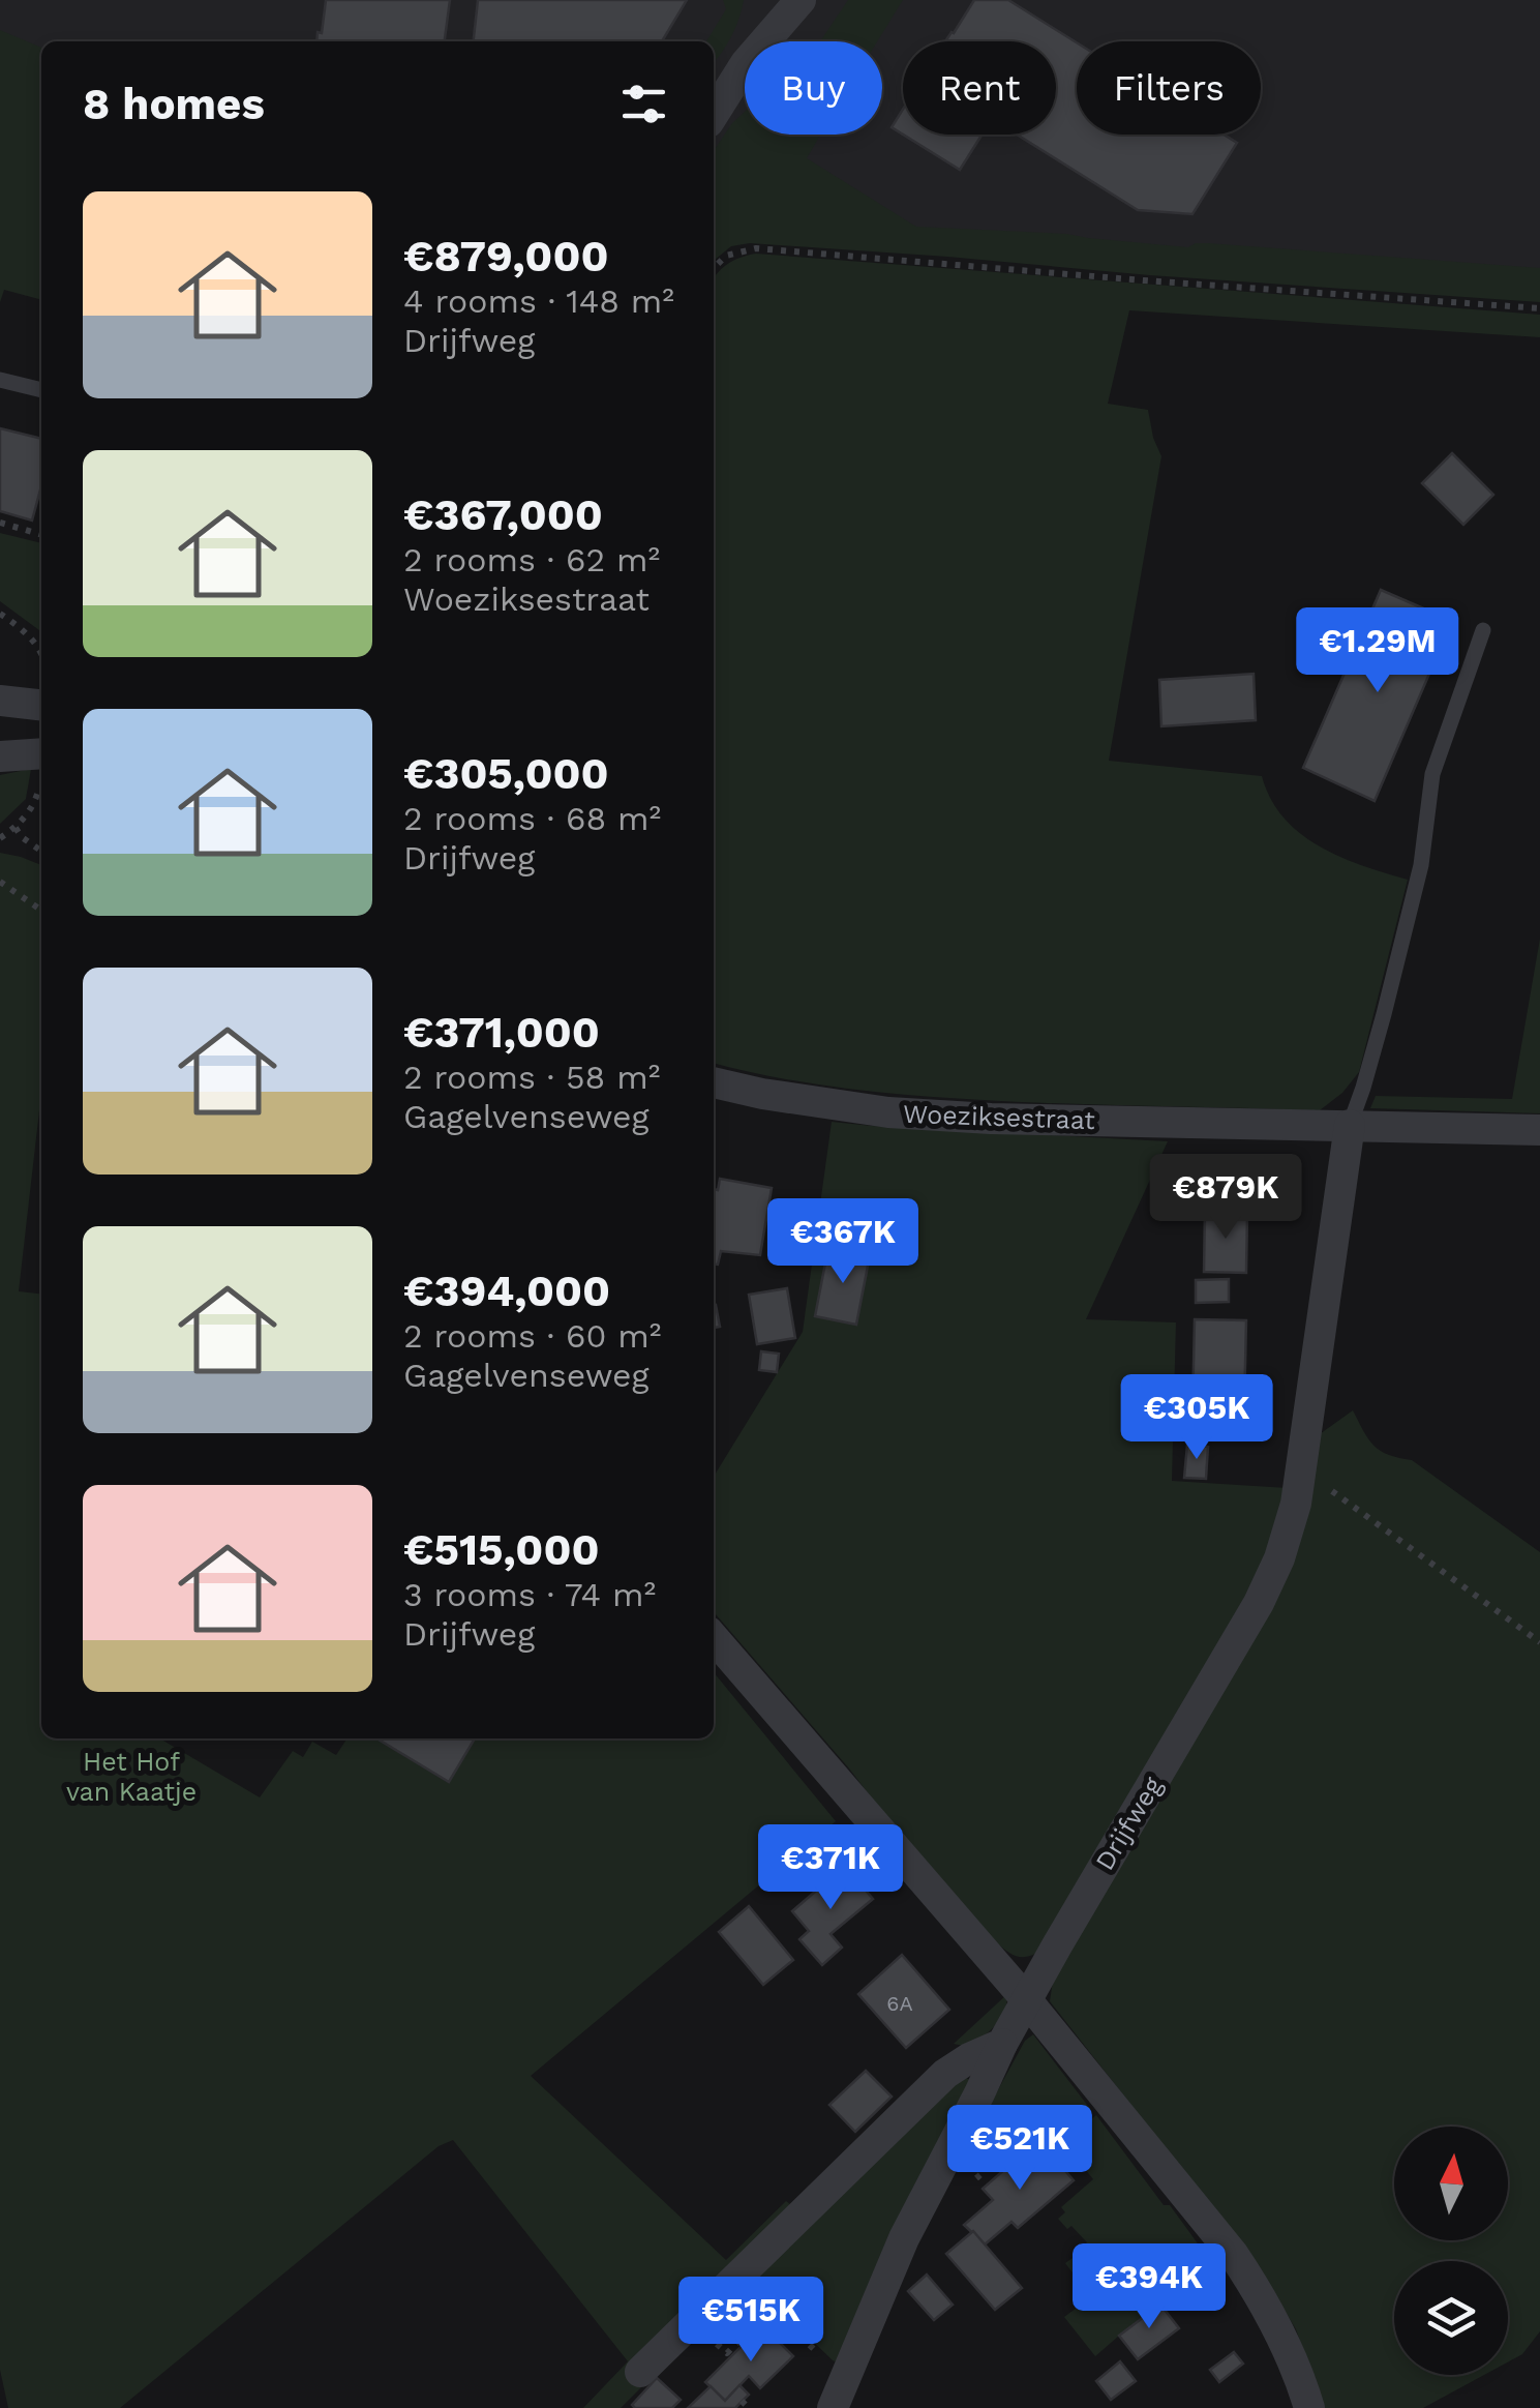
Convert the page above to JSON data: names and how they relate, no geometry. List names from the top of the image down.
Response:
{
  "streets": {
    "street": ["Woeziksestraat", "Drijfweg"]
  },
  "crossings": [
    ["Woeziksestraat", "Drijfweg"]
  ],
  "parks": ["Het Hof van Kaatje"],
  "house_numbers": ["6A"],
  "north": "top",
  "page": {
    "chip": ["Buy", "Rent", "Filters"],
    "heading": "8 homes",
    "list": [
      {
        "name": "€879,000",
        "note": "4 rooms · 148 m² · Drijfweg"
      },
      {
        "name": "€367,000",
        "note": "2 rooms · 62 m² · Woeziksestraat"
      },
      {
        "name": "€305,000",
        "note": "2 rooms · 68 m² · Drijfweg"
      },
      {
        "name": "€371,000",
        "note": "2 rooms · 58 m² · Gagelvenseweg"
      },
      {
        "name": "€394,000",
        "note": "2 rooms · 60 m² · Gagelvenseweg"
      },
      {
        "name": "€515,000",
        "note": "3 rooms · 74 m² · Drijfweg"
      }
    ],
    "price": [
      "€1.29M",
      "€879K",
      "€367K",
      "€305K",
      "€371K",
      "€521K",
      "€394K",
      "€515K"
    ]
  }
}
